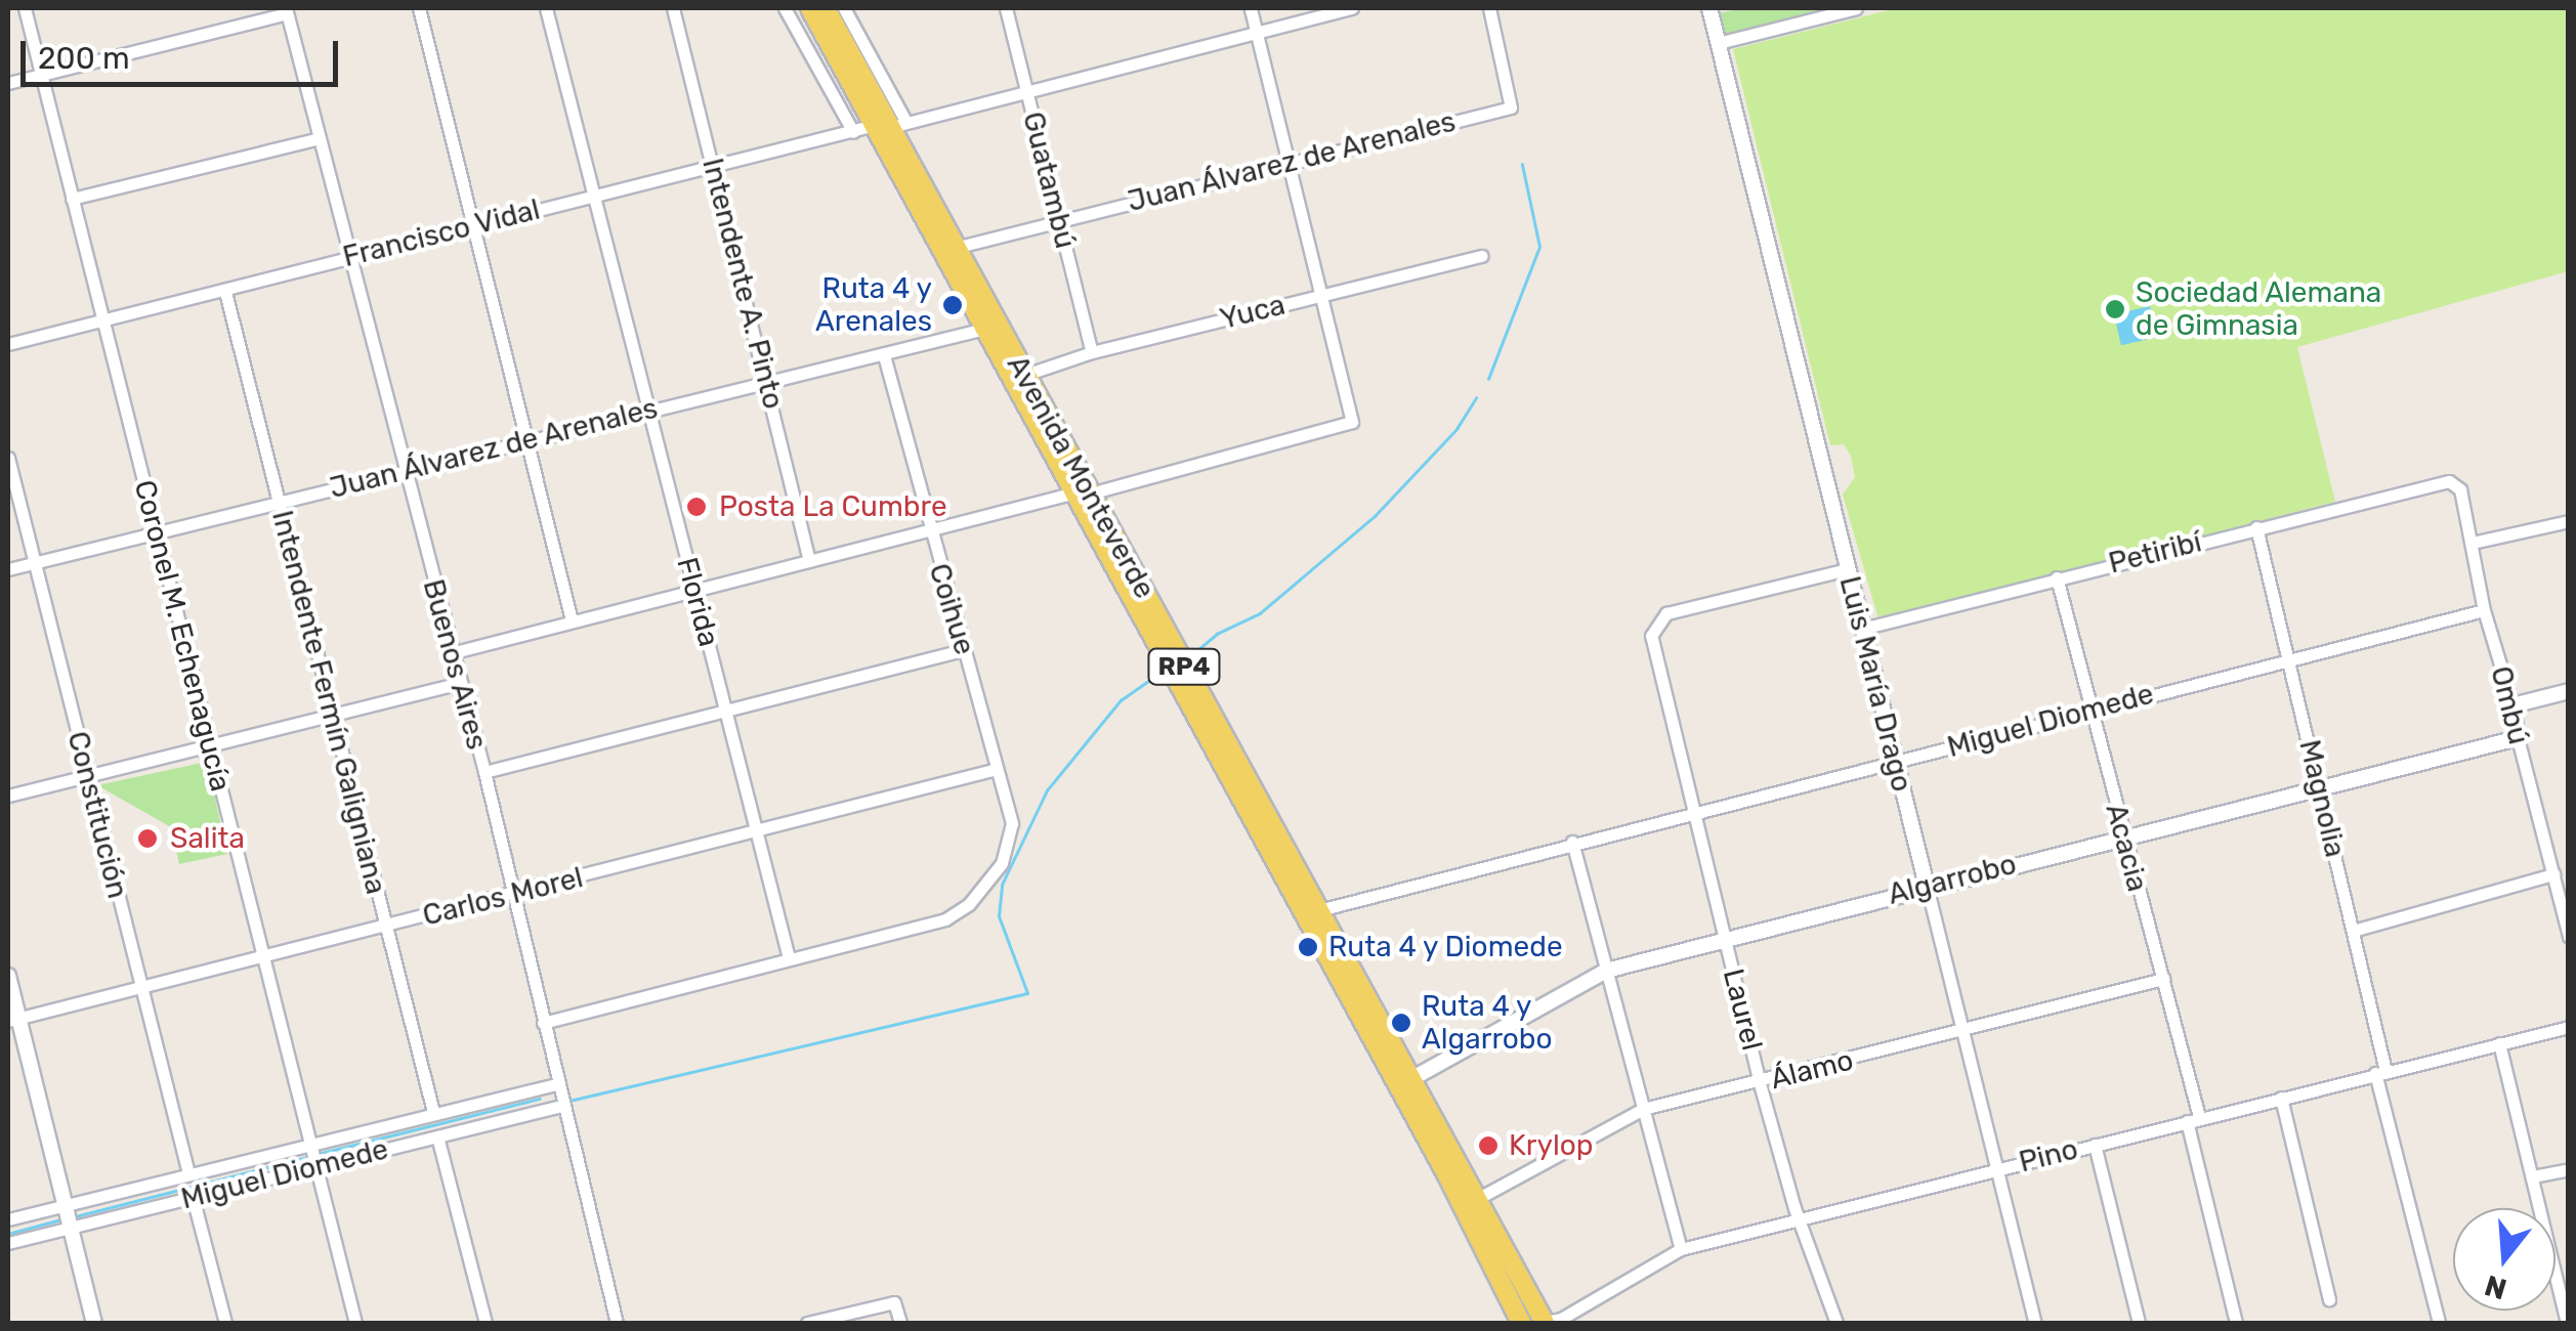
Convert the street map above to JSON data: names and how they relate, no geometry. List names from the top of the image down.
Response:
{
  "streets": {
    "main road": ["Avenida Monteverde", "RP4"],
    "street": [
      "Juan Álvarez de Arenales",
      "Guatambú",
      "Francisco Vidal",
      "Intendente A. Pinto",
      "Yuca",
      "Petiribí",
      "Florida",
      "Coihue",
      "Coronel M. Echenagucía",
      "Buenos Aires",
      "Luis María Drago",
      "Intendente Fermín Galigniana",
      "Ombú",
      "Miguel Diomede",
      "Magnolia",
      "Constitución",
      "Acacia",
      "Algarrobo",
      "Carlos Morel",
      "Laurel",
      "Álamo",
      "Pino"
    ]
  },
  "crossings": [
    ["Juan Álvarez de Arenales", "Guatambú"],
    ["Juan Álvarez de Arenales", "Intendente A. Pinto"],
    ["Juan Álvarez de Arenales", "Avenida Monteverde"],
    ["Juan Álvarez de Arenales", "Florida"],
    ["Juan Álvarez de Arenales", "Coihue"],
    ["Juan Álvarez de Arenales", "Coronel M. Echenagucía"],
    ["Juan Álvarez de Arenales", "Buenos Aires"],
    ["Juan Álvarez de Arenales", "Intendente Fermín Galigniana"],
    ["Juan Álvarez de Arenales", "Constitución"],
    ["Guatambú", "Francisco Vidal"],
    ["Guatambú", "Yuca"],
    ["Francisco Vidal", "Intendente A. Pinto"],
    ["Francisco Vidal", "Avenida Monteverde"],
    ["Francisco Vidal", "Florida"],
    ["Francisco Vidal", "Coronel M. Echenagucía"],
    ["Francisco Vidal", "Buenos Aires"],
    ["Francisco Vidal", "Intendente Fermín Galigniana"],
    ["Yuca", "Avenida Monteverde"],
    ["Avenida Monteverde", "RP4"],
    ["Avenida Monteverde", "Miguel Diomede"],
    ["Avenida Monteverde", "Algarrobo"],
    ["Avenida Monteverde", "Álamo"],
    ["Avenida Monteverde", "Pino"],
    ["Petiribí", "Luis María Drago"],
    ["Petiribí", "Ombú"],
    ["Petiribí", "Magnolia"],
    ["Petiribí", "Acacia"],
    ["Florida", "Coihue"],
    ["Florida", "Carlos Morel"],
    ["Coihue", "Carlos Morel"],
    ["Coronel M. Echenagucía", "Miguel Diomede"],
    ["Coronel M. Echenagucía", "Carlos Morel"],
    ["Buenos Aires", "Miguel Diomede"],
    ["Buenos Aires", "Carlos Morel"],
    ["RP4", "Pino"],
    ["Luis María Drago", "Miguel Diomede"],
    ["Luis María Drago", "Algarrobo"],
    ["Luis María Drago", "Laurel"],
    ["Luis María Drago", "Álamo"],
    ["Luis María Drago", "Pino"],
    ["Intendente Fermín Galigniana", "Miguel Diomede"],
    ["Intendente Fermín Galigniana", "Carlos Morel"],
    ["Ombú", "Miguel Diomede"],
    ["Ombú", "Algarrobo"],
    ["Miguel Diomede", "Magnolia"],
    ["Miguel Diomede", "Constitución"],
    ["Miguel Diomede", "Acacia"],
    ["Miguel Diomede", "Laurel"],
    ["Magnolia", "Algarrobo"],
    ["Magnolia", "Pino"],
    ["Constitución", "Carlos Morel"],
    ["Acacia", "Algarrobo"],
    ["Acacia", "Álamo"],
    ["Acacia", "Pino"],
    ["Algarrobo", "Laurel"],
    ["Laurel", "Álamo"],
    ["Laurel", "Pino"]
  ],
  "places": [
    "Ruta 4 y Arenales",
    "Sociedad Alemana de Gimnasia",
    "Posta La Cumbre",
    "Salita",
    "Ruta 4 y Diomede",
    "Ruta 4 y Algarrobo",
    "Krylop"
  ],
  "scale_bar": "200 m",
  "north": "bottom"
}
